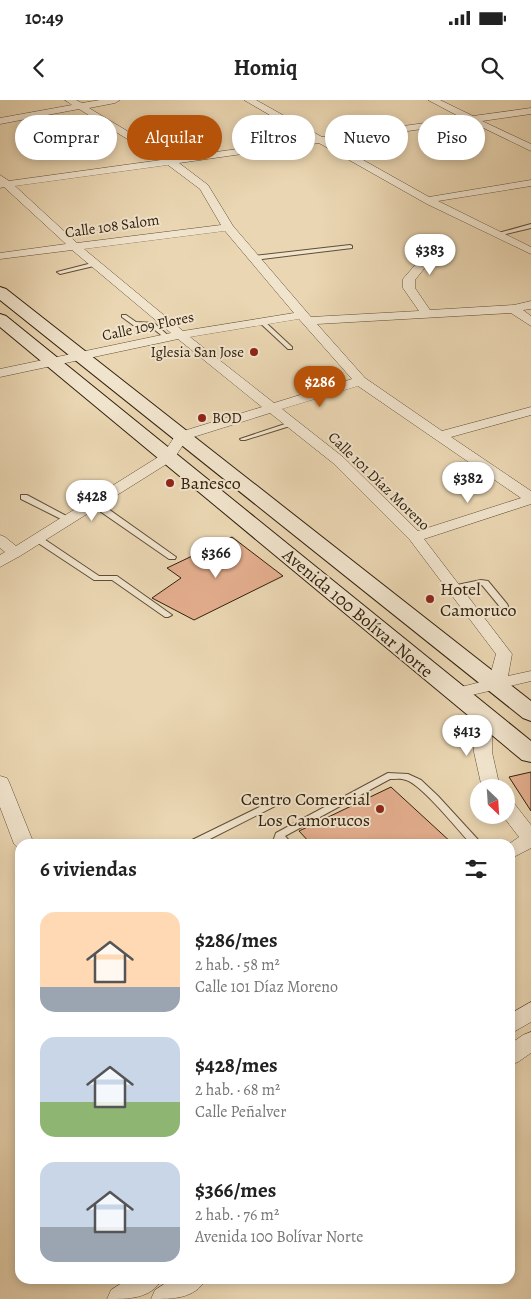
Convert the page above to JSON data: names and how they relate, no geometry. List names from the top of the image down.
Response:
{
  "streets": {
    "main road": ["Avenida 100 Bolívar Norte"],
    "street": ["Calle 108 Salom", "Calle 109 Flores", "Calle 101 Díaz Moreno"]
  },
  "crossings": [
    ["Calle 108 Salom", "Calle 101 Díaz Moreno"],
    ["Calle 109 Flores", "Calle 101 Díaz Moreno"],
    ["Calle 109 Flores", "Avenida 100 Bolívar Norte"],
    ["Calle 101 Díaz Moreno", "Avenida 100 Bolívar Norte"]
  ],
  "places": [
    "Iglesia San Jose",
    "BOD",
    "Banesco",
    "Hotel Camoruco",
    "Centro Comercial Los Camorucos"
  ],
  "north": "bottom right",
  "page": {
    "status": "10:49",
    "header": "Homiq",
    "chip": [
      "Comprar",
      "Alquilar",
      "Filtros",
      "Nuevo",
      "Piso"
    ],
    "price": [
      "$383",
      "$286",
      "$382",
      "$428",
      "$366",
      "$413"
    ],
    "heading": "6 viviendas",
    "list": [
      {
        "name": "$286/mes",
        "note": "2 hab. · 58 m² · Calle 101 Díaz Moreno"
      },
      {
        "name": "$428/mes",
        "note": "2 hab. · 68 m² · Calle Peñalver"
      },
      {
        "name": "$366/mes",
        "note": "2 hab. · 76 m² · Avenida 100 Bolívar Norte"
      }
    ]
  }
}
